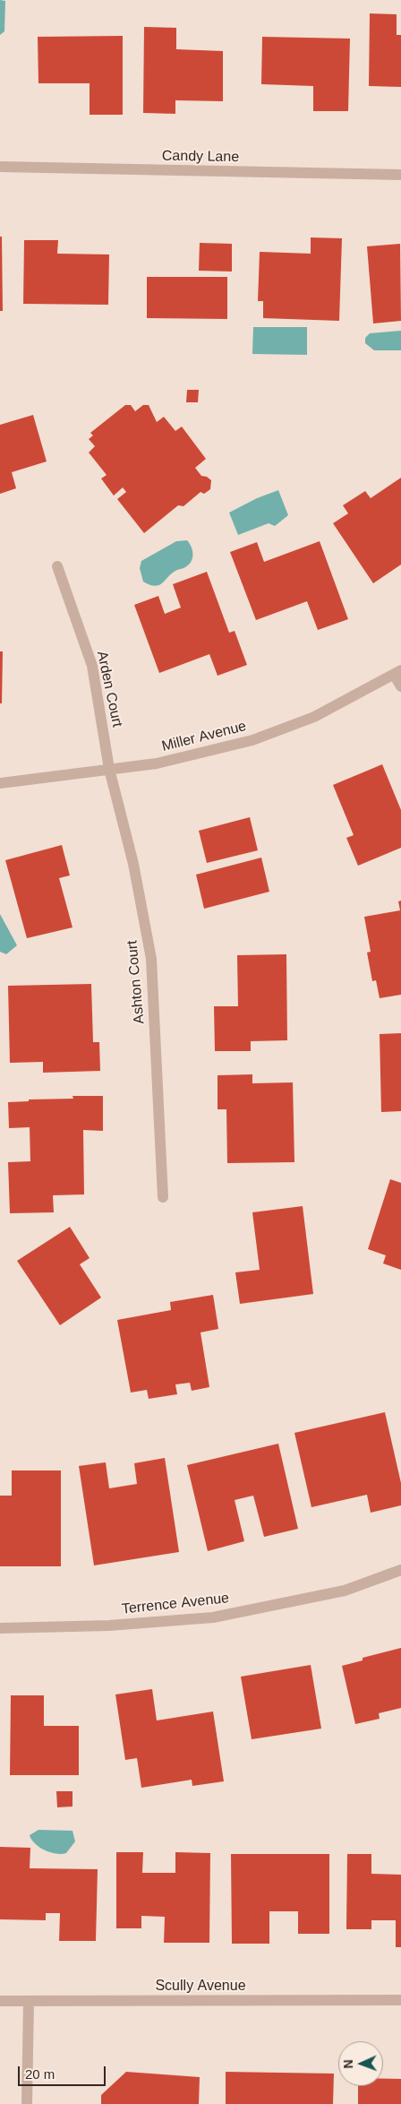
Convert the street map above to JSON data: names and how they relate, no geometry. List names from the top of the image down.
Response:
{
  "streets": {
    "street": [
      "Candy Lane",
      "Arden Court",
      "Miller Avenue",
      "Ashton Court",
      "Terrence Avenue",
      "Scully Avenue"
    ]
  },
  "crossings": [
    ["Arden Court", "Miller Avenue"],
    ["Arden Court", "Ashton Court"],
    ["Miller Avenue", "Ashton Court"]
  ],
  "scale_bar": "20 m",
  "north": "left"
}
